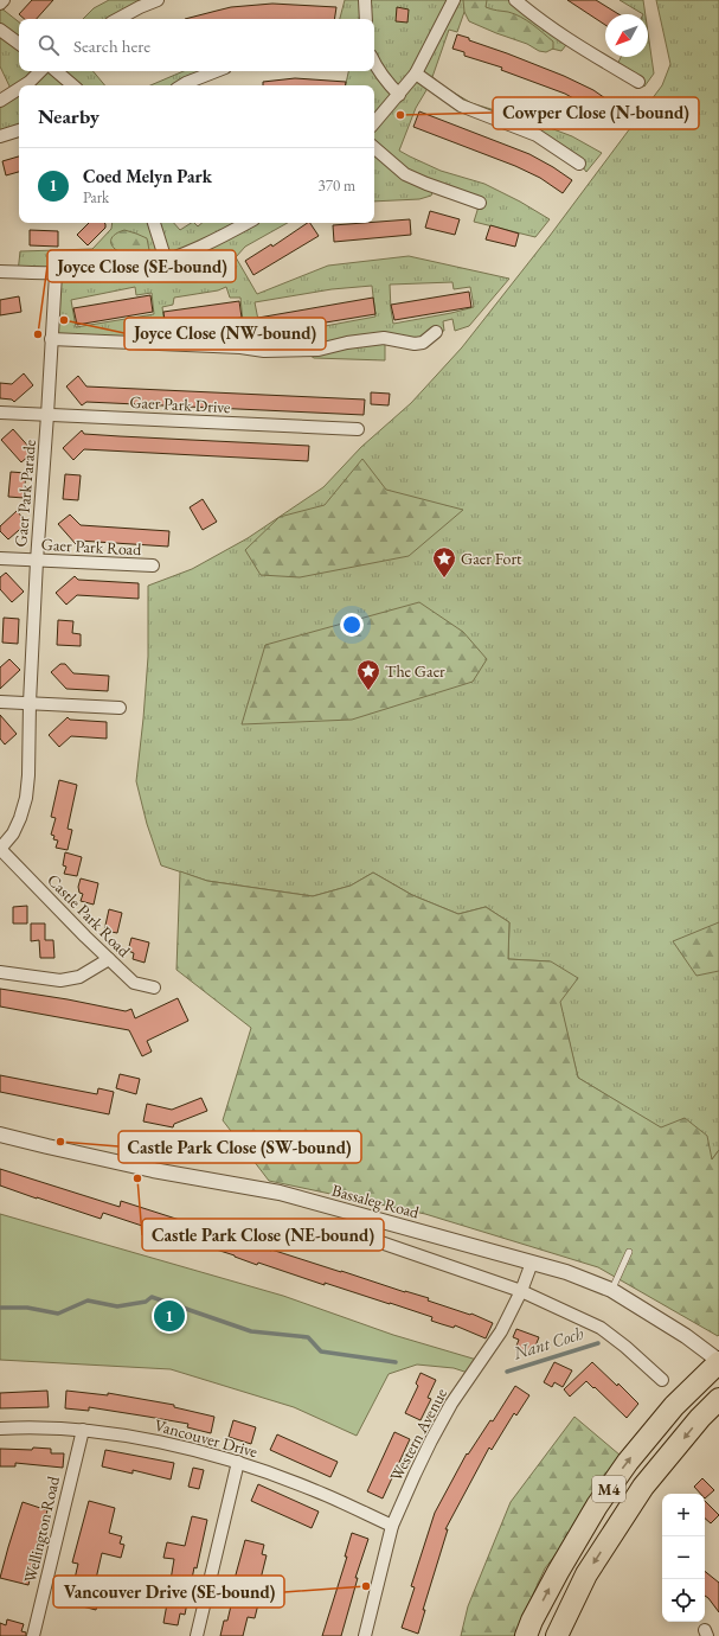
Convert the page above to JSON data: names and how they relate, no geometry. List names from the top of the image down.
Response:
{
  "streets": {
    "highway": ["M4"],
    "street": [
      "Gaer Park Drive",
      "Gaer Park Parade",
      "Gaer Park Road",
      "Castle Park Road",
      "Bassaleg Road",
      "Western Avenue",
      "Vancouver Drive",
      "Wellington Road"
    ]
  },
  "crossings": [
    ["Gaer Park Drive", "Gaer Park Parade"],
    ["Gaer Park Parade", "Gaer Park Road"],
    ["Gaer Park Parade", "Castle Park Road"],
    ["Bassaleg Road", "Western Avenue"],
    ["Bassaleg Road", "M4"],
    ["Western Avenue", "Vancouver Drive"],
    ["Vancouver Drive", "Wellington Road"]
  ],
  "water": ["Nant Coch"],
  "places": {
    "other": [
      "Cowper Close (N-bound)",
      "Joyce Close (NW-bound)",
      "Joyce Close (SE-bound)",
      "Castle Park Close (SW-bound)",
      "Castle Park Close (NE-bound)",
      "Vancouver Drive (SE-bound)"
    ],
    "place": ["Gaer Fort", "The Gaer"]
  },
  "north": "bottom left",
  "page": {
    "search": "Search here",
    "heading": "Nearby",
    "list": [
      {
        "mark": "1",
        "name": "Coed Melyn Park",
        "note": "Park",
        "value": "370 m"
      }
    ],
    "pins": "1",
    "map_buttons": ["+", "−"]
  }
}
